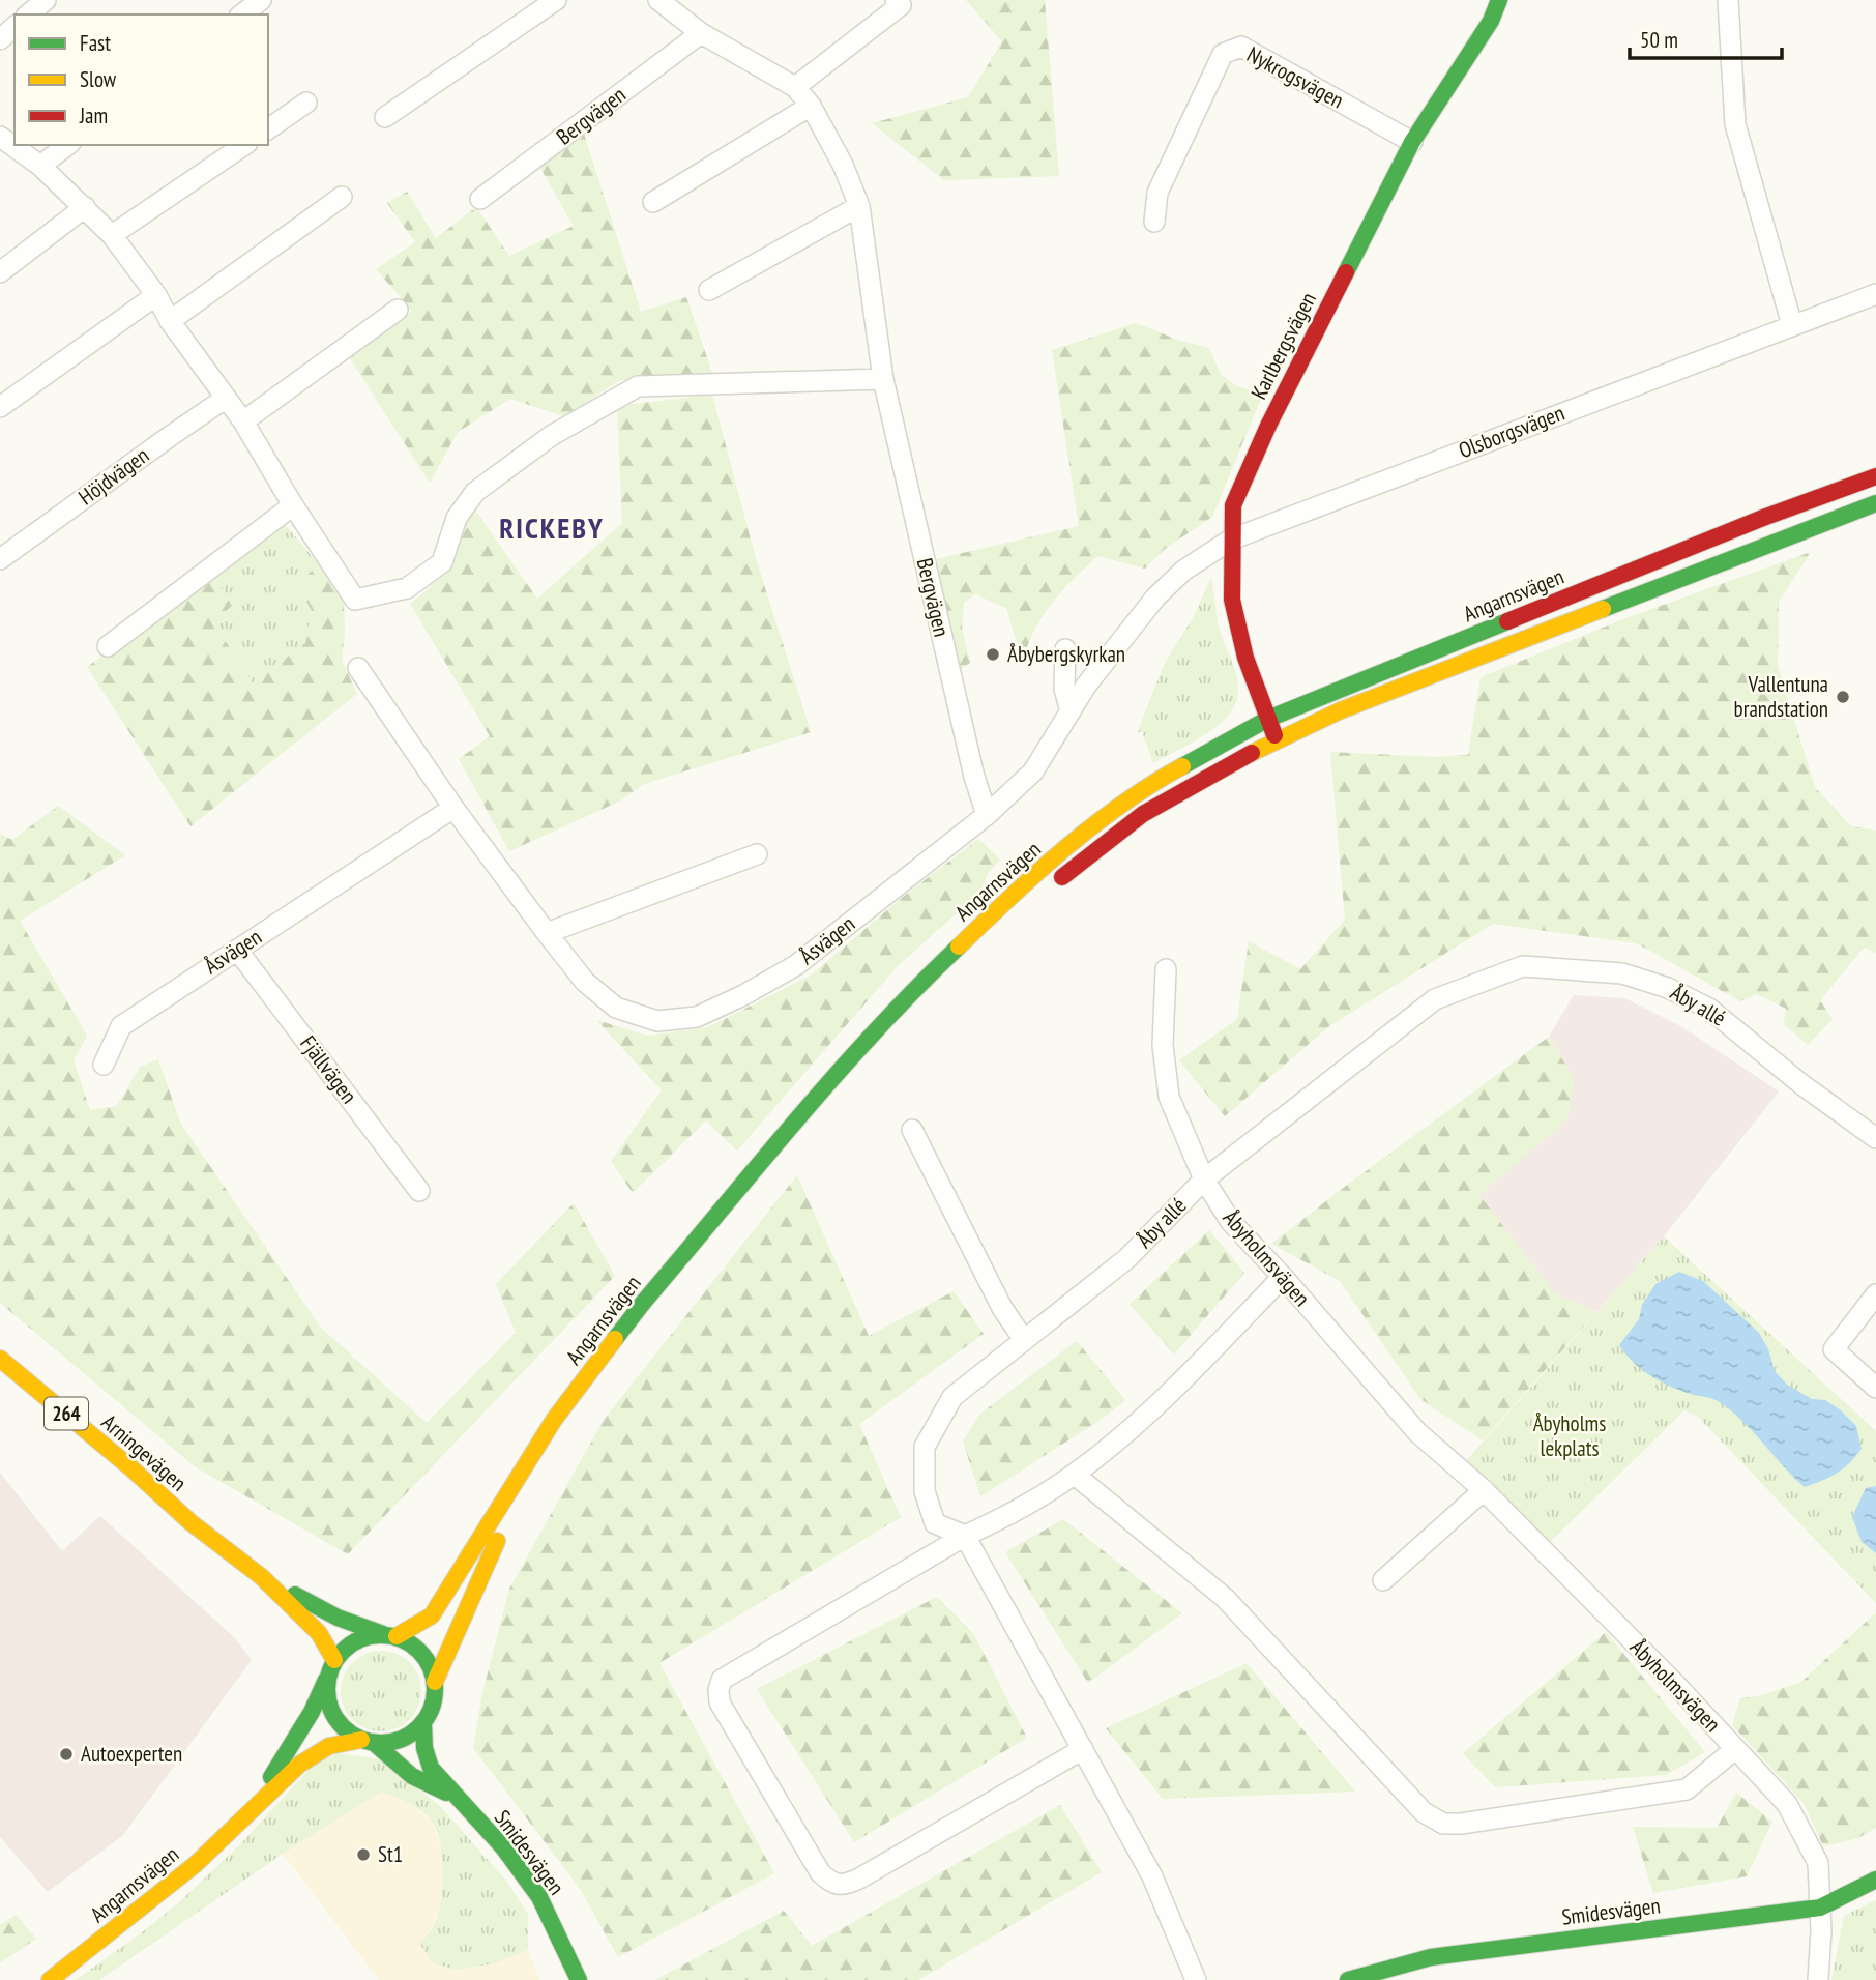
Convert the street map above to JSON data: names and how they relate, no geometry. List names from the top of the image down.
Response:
{
  "streets": {
    "main road": [
      "Karlbergsvägen",
      "Angarnsvägen",
      "264",
      "Arningevägen",
      "Smidesvägen"
    ],
    "street": [
      "Nykrogsvägen",
      "Bergvägen",
      "Olsborgsvägen",
      "Höjdvägen",
      "Åsvägen",
      "Åby allé",
      "Fjällvägen",
      "Åbyholmsvägen"
    ]
  },
  "crossings": [
    ["Nykrogsvägen", "Karlbergsvägen"],
    ["Bergvägen", "Åsvägen"],
    ["Karlbergsvägen", "Olsborgsvägen"],
    ["Karlbergsvägen", "Angarnsvägen"],
    ["Karlbergsvägen", "Åsvägen"],
    ["Olsborgsvägen", "Åsvägen"],
    ["Angarnsvägen", "Arningevägen"],
    ["Angarnsvägen", "Smidesvägen"],
    ["Åsvägen", "Fjällvägen"],
    ["Åby allé", "Åbyholmsvägen"],
    ["Åbyholmsvägen", "Smidesvägen"],
    ["Arningevägen", "Smidesvägen"]
  ],
  "districts": ["RICKEBY"],
  "parks": ["Åbyholms lekplats"],
  "places": [
    "Åbybergskyrkan",
    "Vallentuna brandstation",
    "Autoexperten",
    "St1"
  ],
  "legend": ["Fast", "Slow", "Jam"],
  "scale_bar": "50 m"
}
